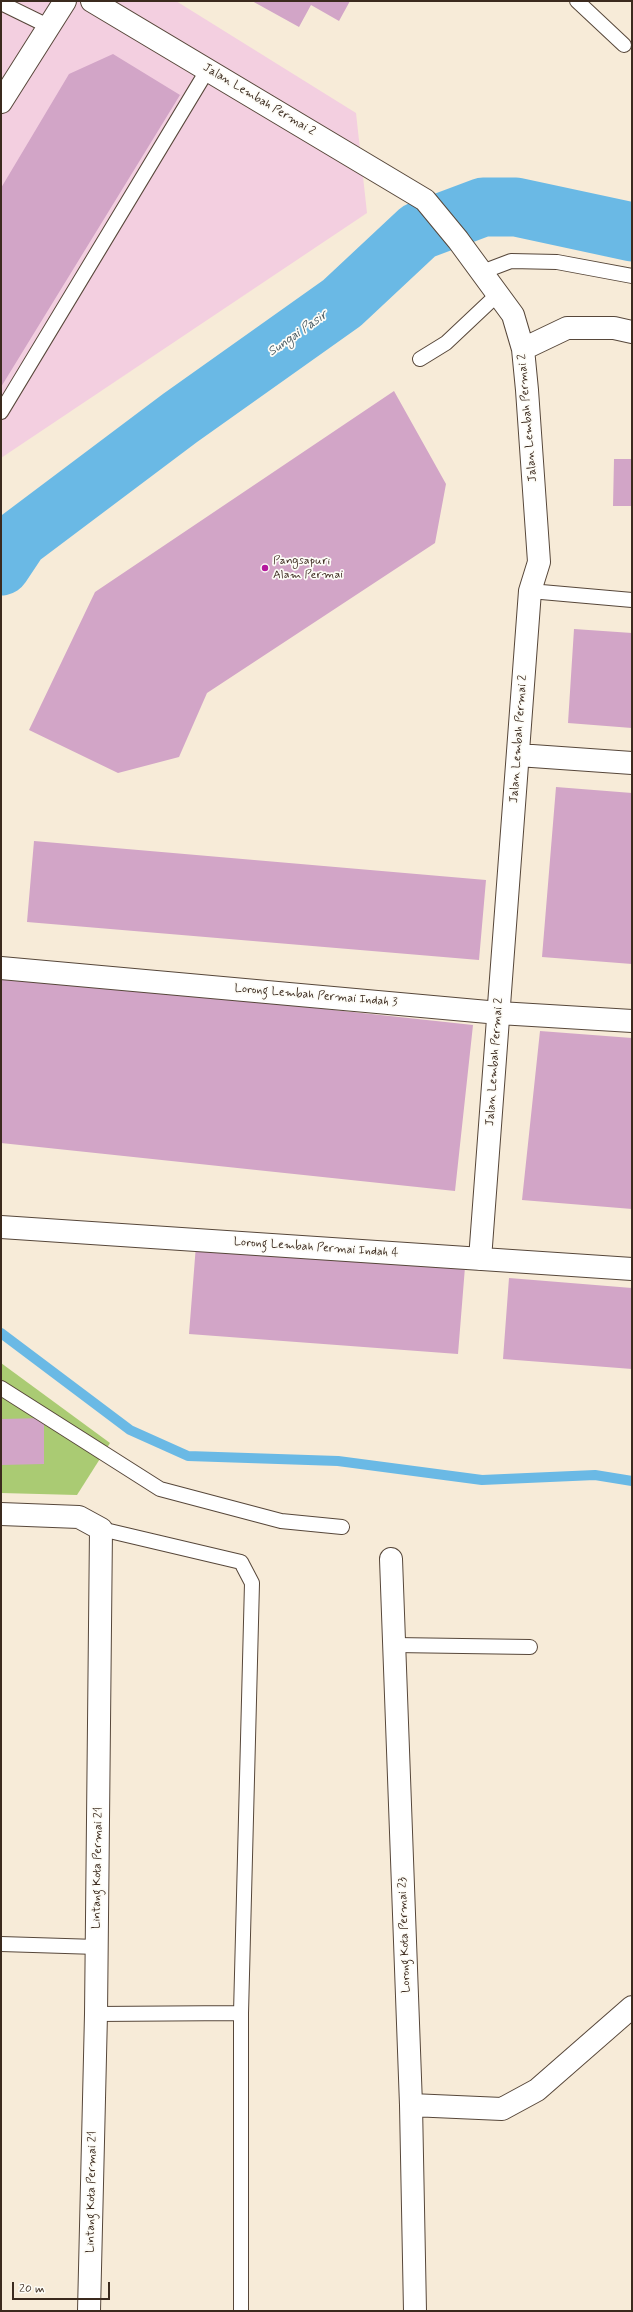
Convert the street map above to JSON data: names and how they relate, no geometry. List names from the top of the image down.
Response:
{
  "streets": {
    "street": [
      "Jalan Lembah Permai 2",
      "Lorong Lembah Permai Indah 3",
      "Lorong Lembah Permai Indah 4",
      "Lintang Kota Permai 21",
      "Lorong Kota Permai 23"
    ]
  },
  "crossings": [
    ["Jalan Lembah Permai 2", "Lorong Lembah Permai Indah 3"],
    ["Jalan Lembah Permai 2", "Lorong Lembah Permai Indah 4"]
  ],
  "water": ["Sungai Pasir"],
  "places": ["Pangsapuri Alam Permai"],
  "scale_bar": "20 m"
}
